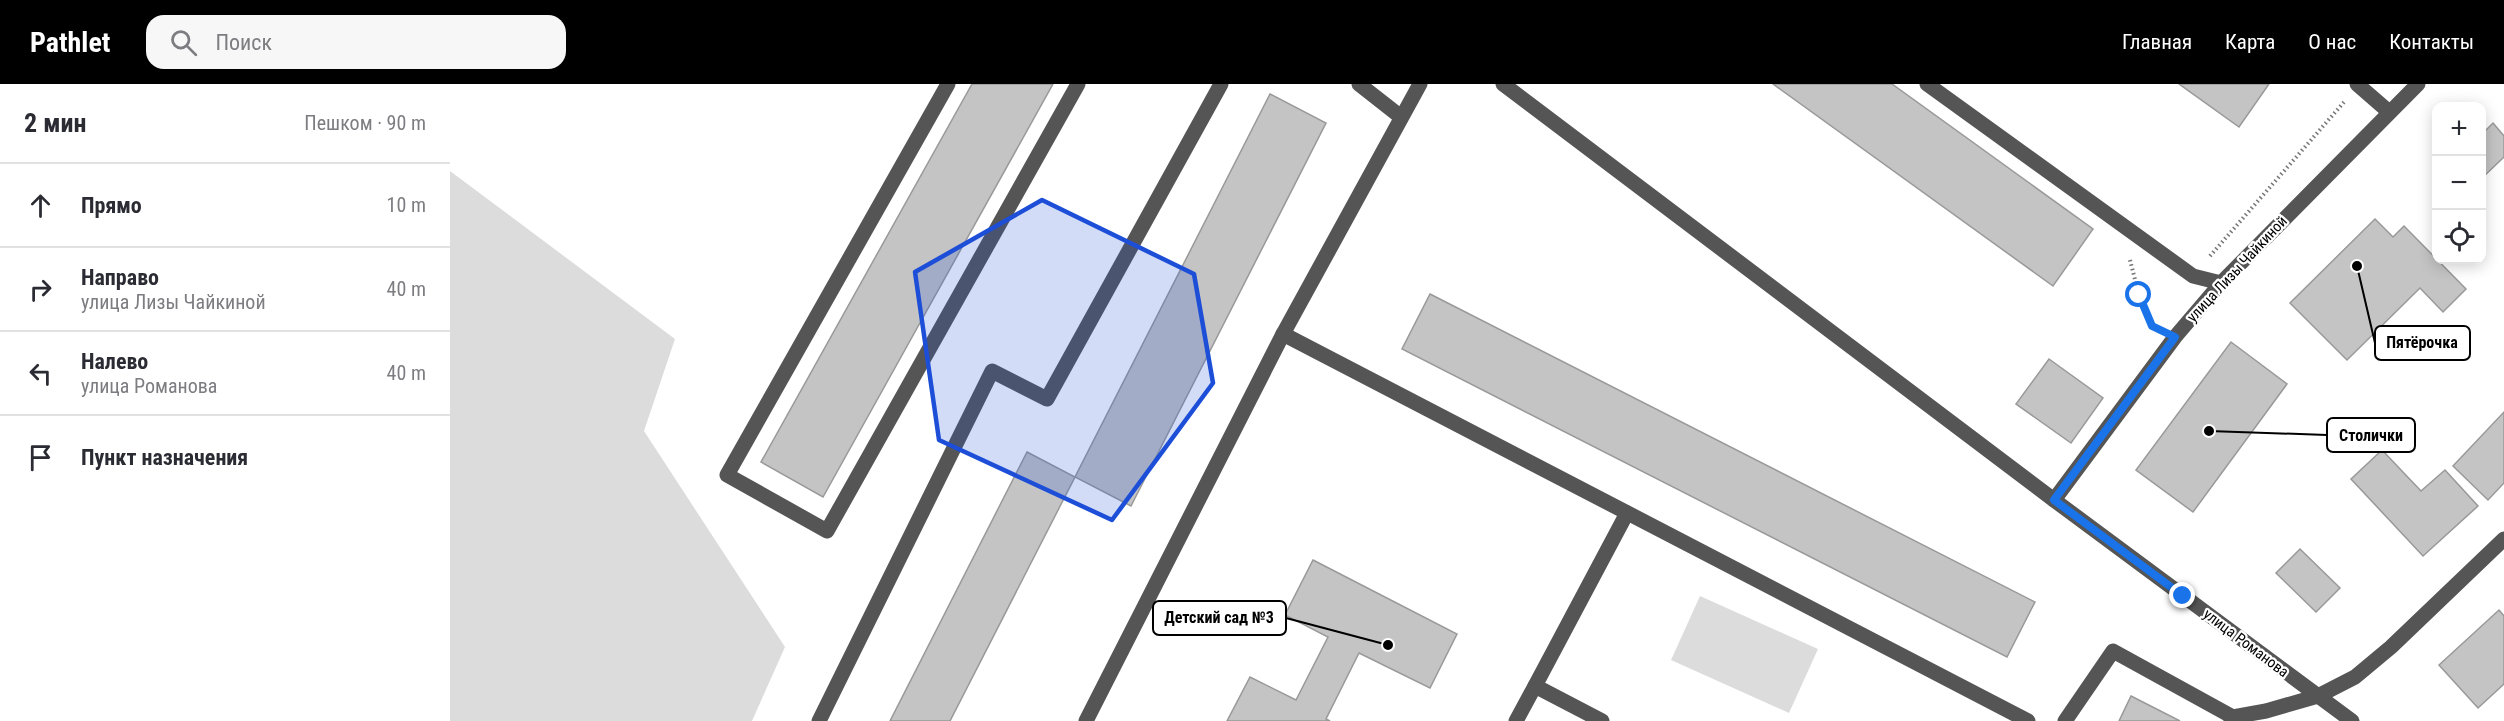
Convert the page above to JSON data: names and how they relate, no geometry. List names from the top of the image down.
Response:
{
  "streets": {
    "street": ["улица Лизы Чайкиной", "улица Романова"]
  },
  "crossings": [
    ["улица Лизы Чайкиной", "улица Романова"]
  ],
  "places": ["Пятёрочка", "Столички", "Детский сад №3"],
  "page": {
    "header": "Pathlet",
    "search": "Поиск",
    "nav": [
      "Главная",
      "Карта",
      "О нас",
      "Контакты"
    ],
    "heading": ["2 мин", "Пешком · 90 m"],
    "map_buttons": ["+", "−"],
    "list": [
      ["Прямо", "10 m"],
      ["Направо", "улица Лизы Чайкиной", "40 m"],
      ["Налево", "улица Романова", "40 m"],
      "Пункт назначения"
    ]
  }
}
